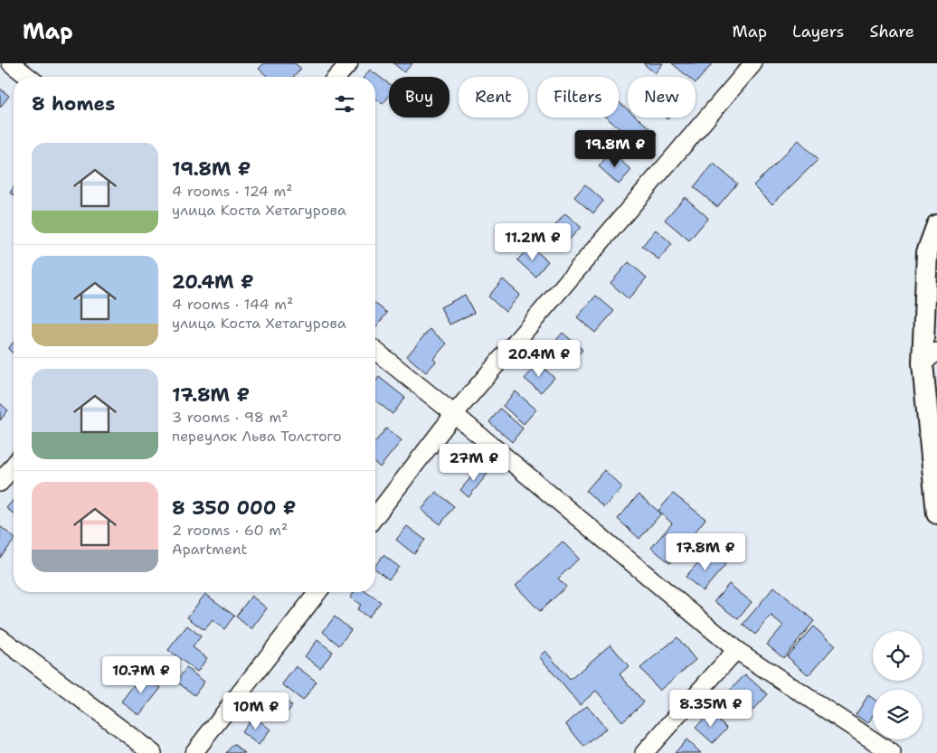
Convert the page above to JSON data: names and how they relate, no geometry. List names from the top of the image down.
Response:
{
  "page": {
    "header": "Map",
    "nav": ["Map", "Layers", "Share"],
    "chip": [
      "Buy",
      "Rent",
      "Filters",
      "New"
    ],
    "heading": "8 homes",
    "price": [
      "19.8M ₽",
      "11.2M ₽",
      "20.4M ₽",
      "27M ₽",
      "17.8M ₽",
      "10.7M ₽",
      "8.35M ₽",
      "10M ₽"
    ],
    "list": [
      {
        "name": "19.8M ₽",
        "note": "4 rooms · 124 m² · улица Коста Хетагурова"
      },
      {
        "name": "20.4M ₽",
        "note": "4 rooms · 144 m² · улица Коста Хетагурова"
      },
      {
        "name": "17.8M ₽",
        "note": "3 rooms · 98 m² · переулок Льва Толстого"
      },
      {
        "name": "8 350 000 ₽",
        "note": "2 rooms · 60 m² · Apartment"
      }
    ]
  }
}
